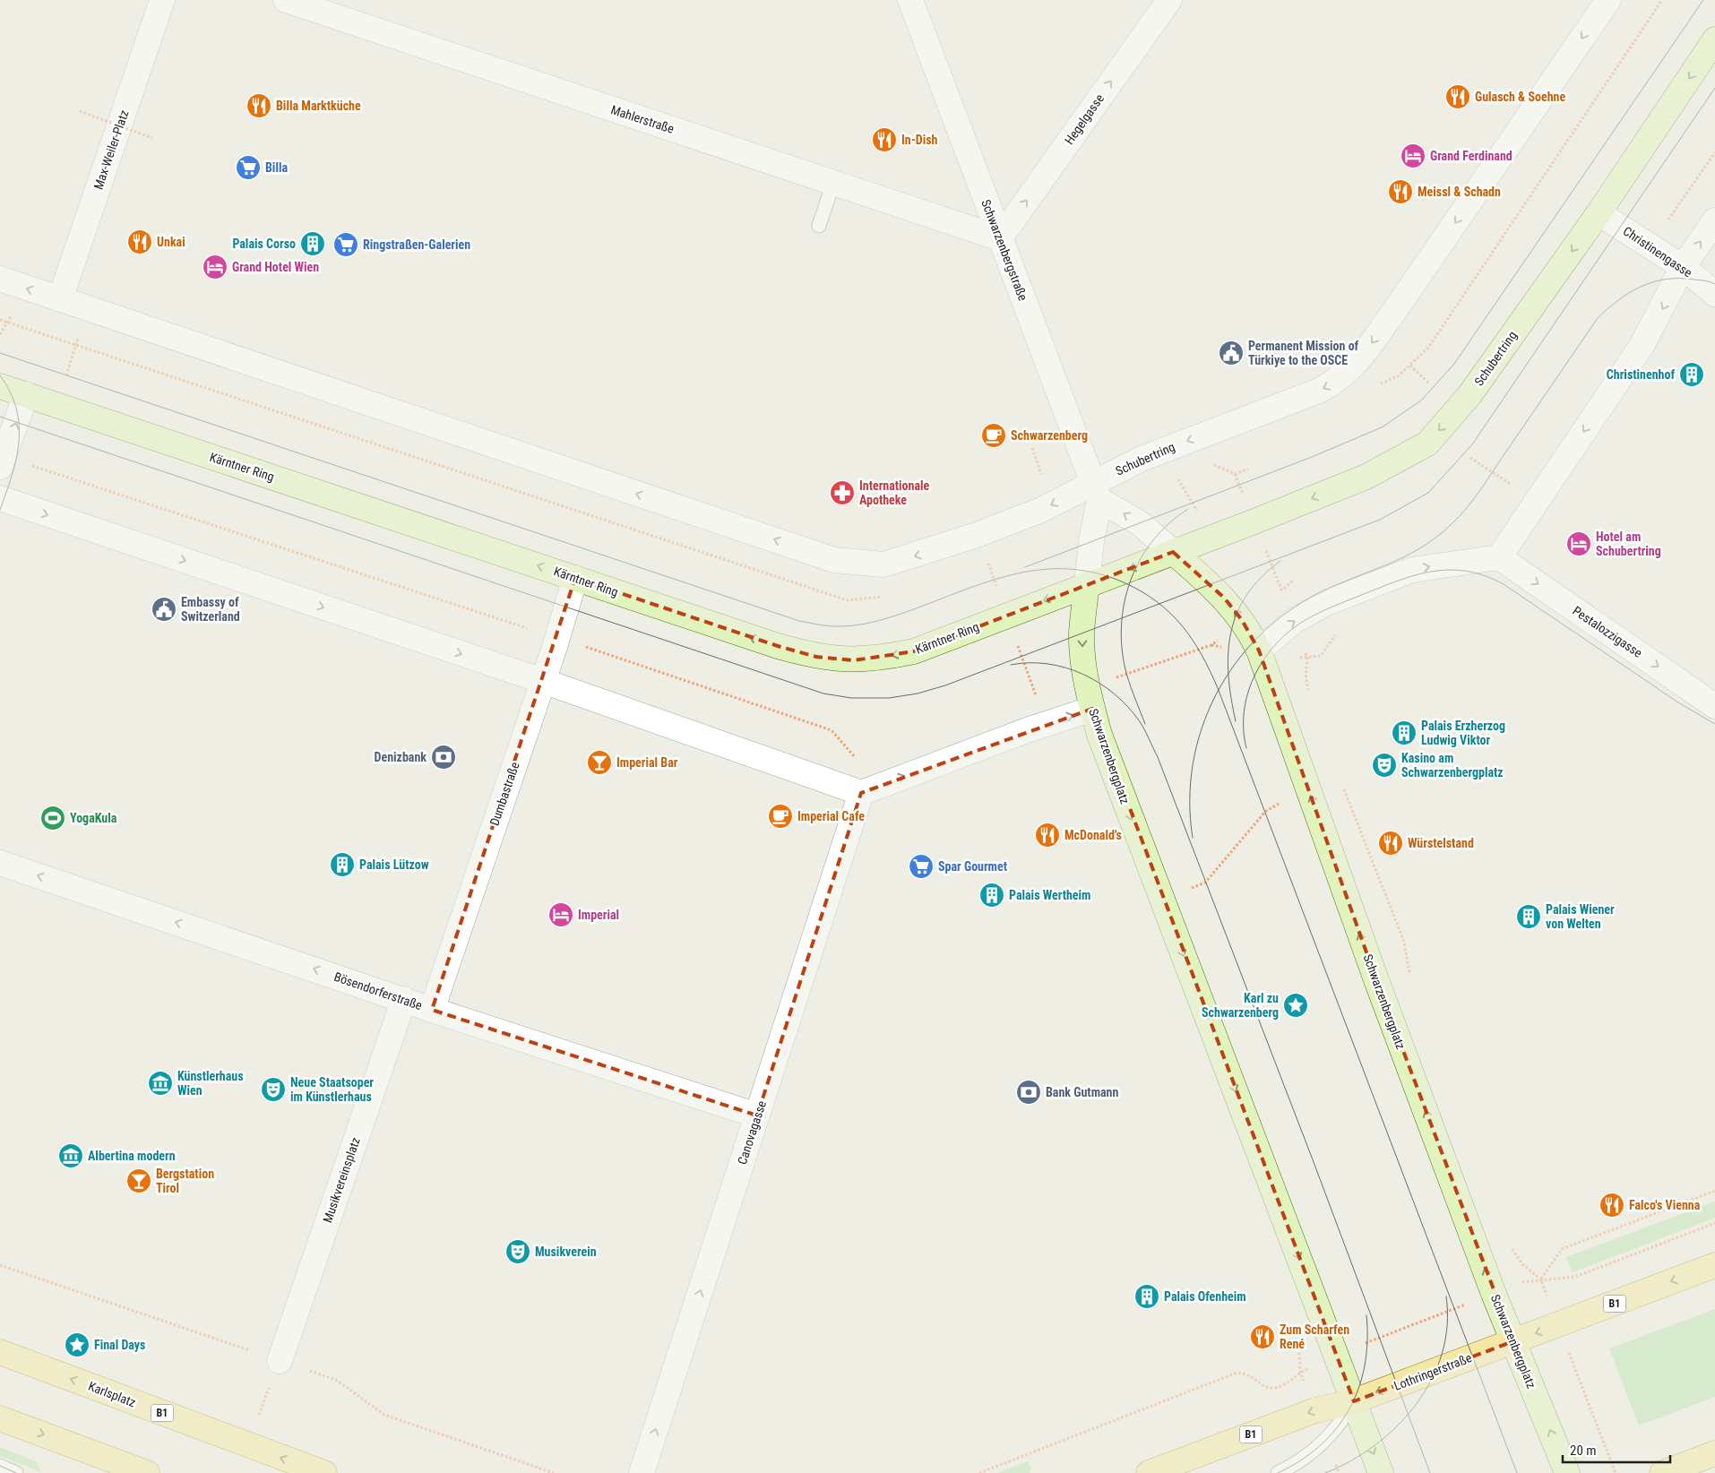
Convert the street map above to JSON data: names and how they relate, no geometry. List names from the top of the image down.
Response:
{
  "streets": {
    "main road": [
      "Schubertring",
      "Kärntner Ring",
      "Schwarzenbergplatz",
      "B1",
      "Lothringerstraße",
      "Karlsplatz"
    ],
    "street": [
      "Mahlerstraße",
      "Hegelgasse",
      "Max-Weiler-Platz",
      "Schwarzenbergstraße",
      "Christinengasse",
      "Pestalozzigasse",
      "Dumbastraße",
      "Bösendorferstraße",
      "Canovagasse",
      "Musikvereinsplatz"
    ]
  },
  "crossings": [
    ["Mahlerstraße", "Hegelgasse"],
    ["Mahlerstraße", "Schwarzenbergstraße"],
    ["Hegelgasse", "Schwarzenbergstraße"],
    ["Schwarzenbergstraße", "Schubertring"],
    ["Christinengasse", "Schubertring"],
    ["Schubertring", "Kärntner Ring"],
    ["Schubertring", "Schwarzenbergplatz"],
    ["Kärntner Ring", "Schwarzenbergplatz"],
    ["Kärntner Ring", "Dumbastraße"],
    ["Schwarzenbergplatz", "Lothringerstraße"],
    ["Dumbastraße", "Bösendorferstraße"],
    ["Bösendorferstraße", "Canovagasse"],
    ["Bösendorferstraße", "Musikvereinsplatz"]
  ],
  "one_way": [
    "Hegelgasse",
    "Kärntner Ring",
    "Pestalozzigasse",
    "Bösendorferstraße",
    "Canovagasse",
    "Lothringerstraße"
  ],
  "places": {
    "restaurant": [
      "Gulasch & Soehne",
      "Billa Marktküche",
      "In-Dish",
      "Meissl & Schadn",
      "Unkai",
      "McDonald's",
      "Würstelstand",
      "Falco's Vienna",
      "Zum Scharfen René"
    ],
    "hotel": [
      "Grand Ferdinand",
      "Grand Hotel Wien",
      "Hotel am Schubertring",
      "Imperial"
    ],
    "supermarket": ["Billa", "Ringstraßen-Galerien", "Spar Gourmet"],
    "building": [
      "Palais Corso",
      "Christinenhof",
      "Palais Erzherzog Ludwig Viktor",
      "Palais Lützow",
      "Palais Wertheim",
      "Palais Wiener von Welten",
      "Palais Ofenheim"
    ],
    "public building": ["Permanent Mission of Türkiye to the OSCE", "Embassy of Switzerland"],
    "cafe": ["Schwarzenberg", "Imperial Cafe"],
    "pharmacy": ["Internationale Apotheke"],
    "bank": ["Denizbank", "Bank Gutmann"],
    "bar": ["Imperial Bar", "Bergstation Tirol"],
    "theatre": ["Kasino am Schwarzenbergplatz", "Neue Staatsoper im Künstlerhaus", "Musikverein"],
    "sports": ["YogaKula"],
    "place": ["Karl zu Schwarzenberg", "Final Days"],
    "museum": ["Künstlerhaus Wien", "Albertina modern"]
  },
  "scale_bar": "20 m"
}
